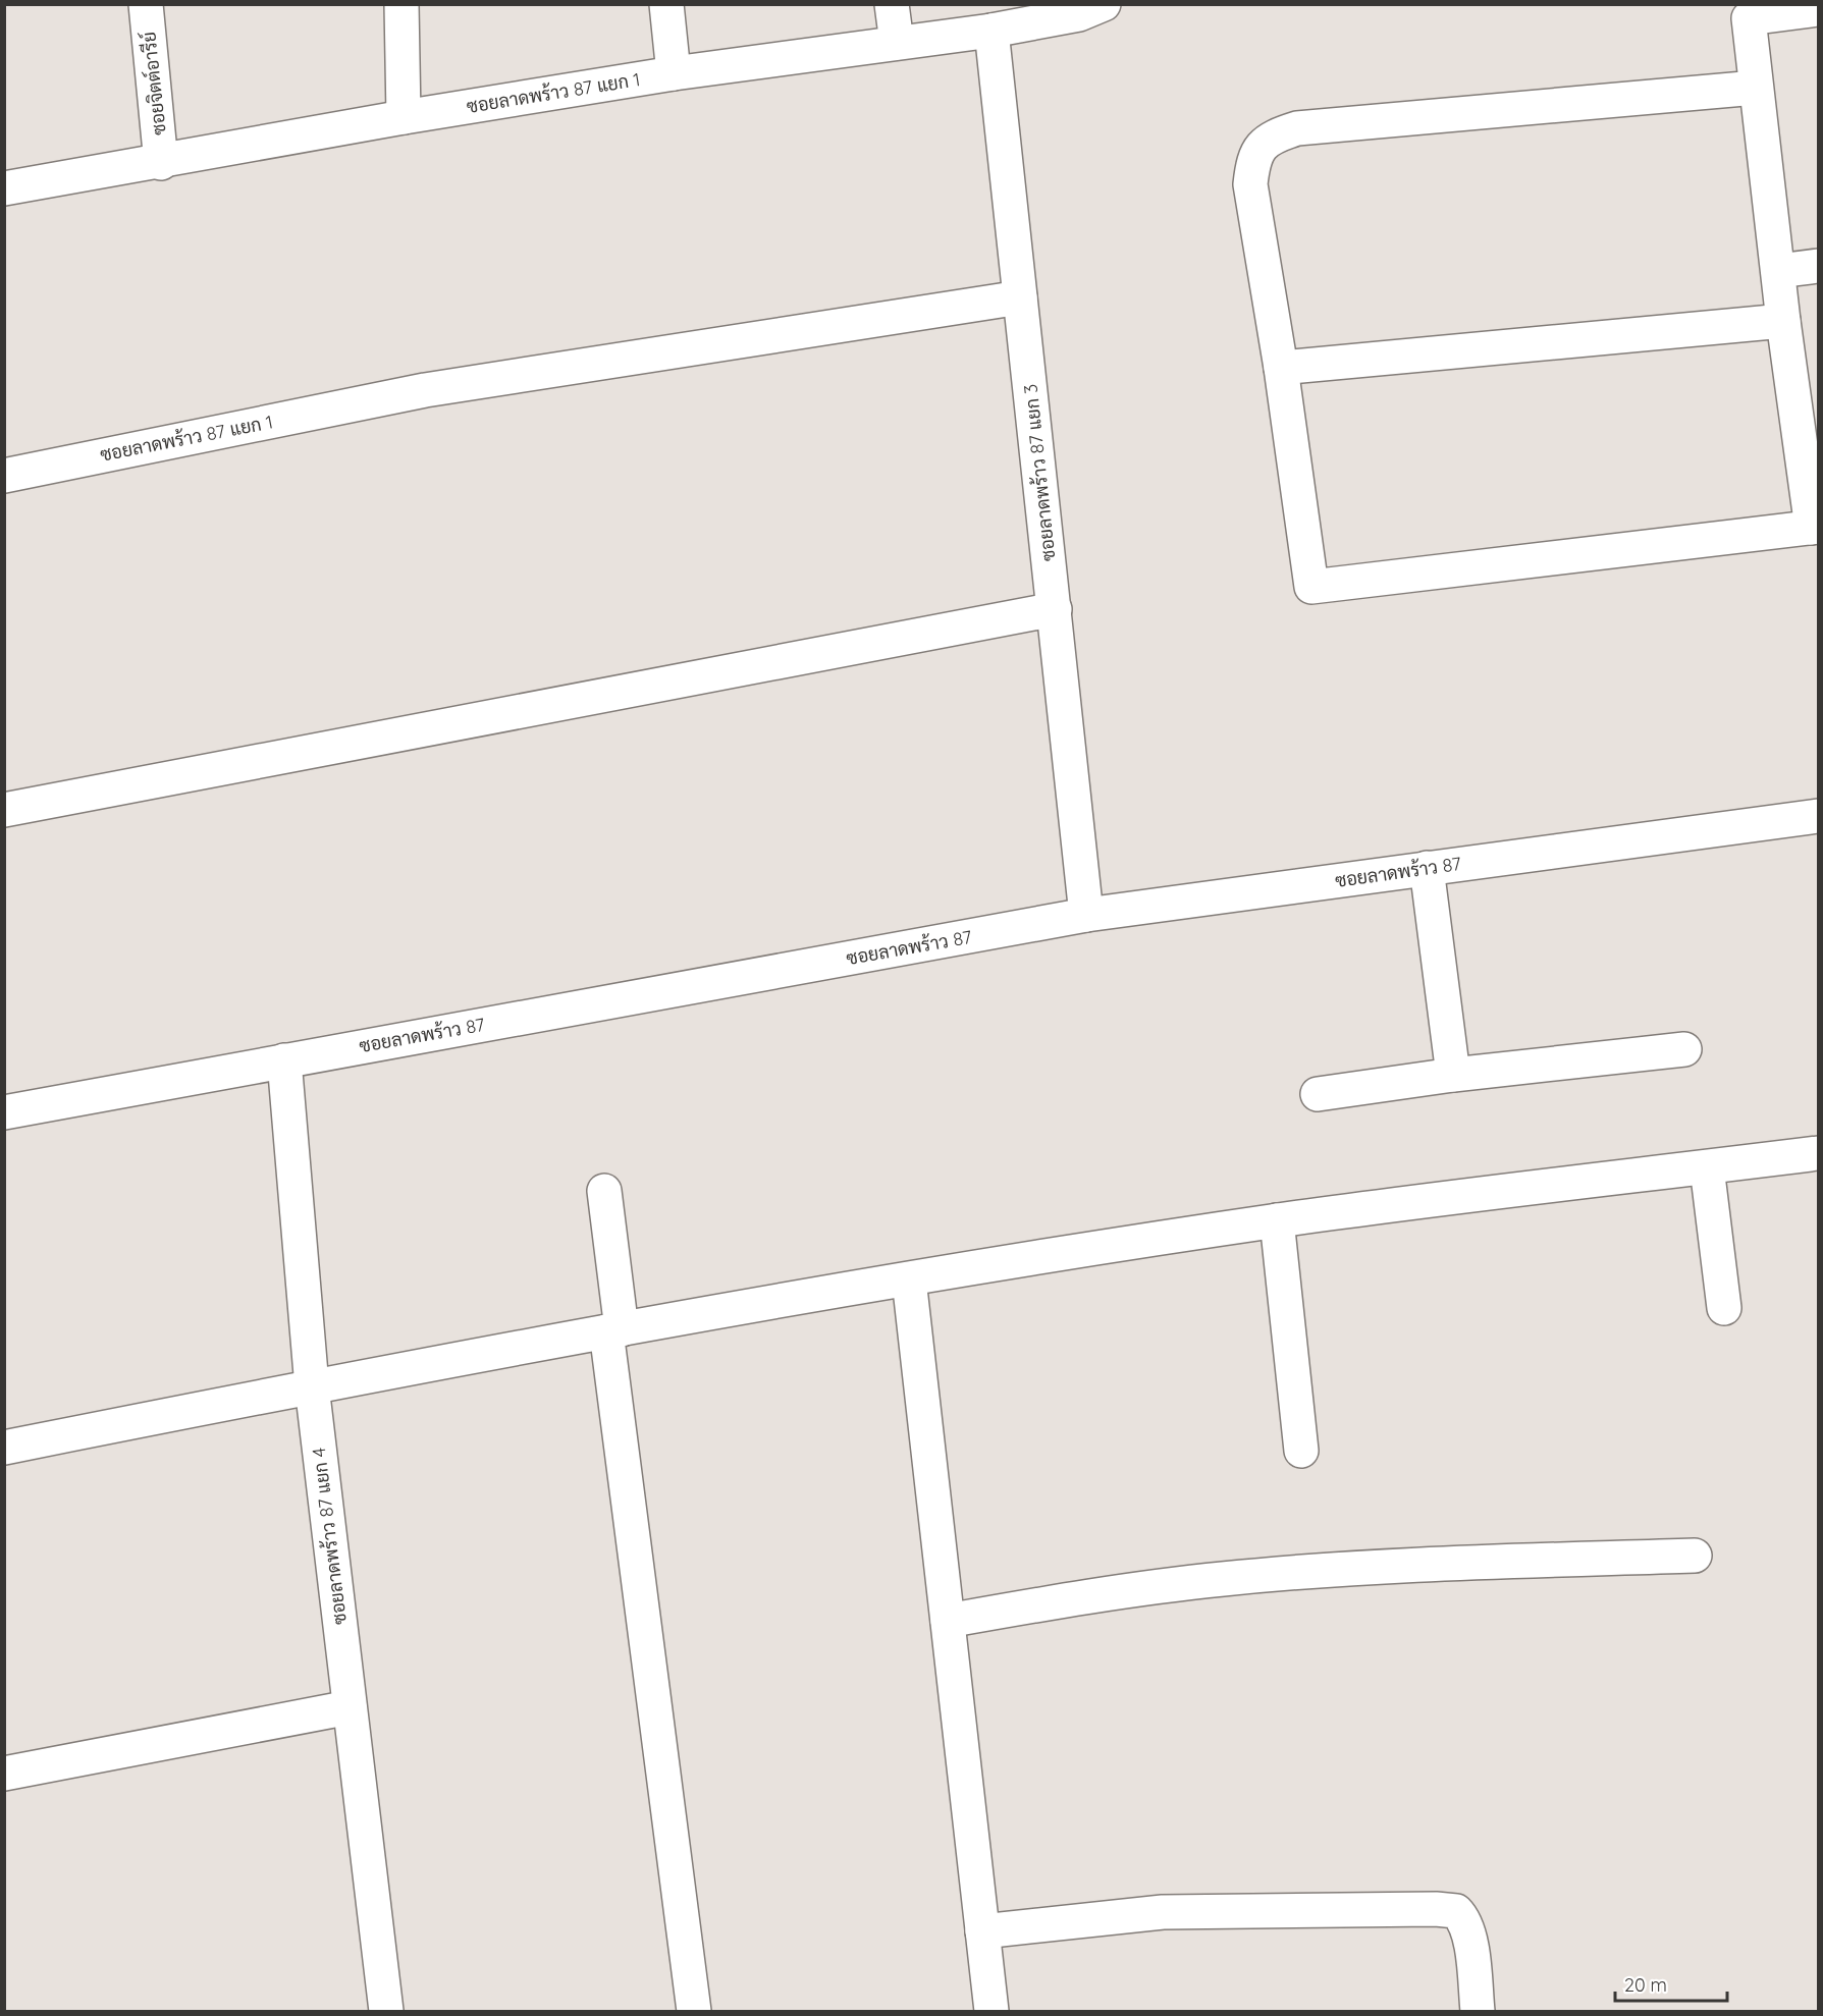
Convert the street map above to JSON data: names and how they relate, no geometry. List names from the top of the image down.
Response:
{
  "streets": {
    "street": [
      "ซอยจิตต์อารีย์",
      "ซอยลาดพร้าว 87 แยก 1",
      "ซอยลาดพร้าว 87 แยก 3",
      "ซอยลาดพร้าว 87",
      "ซอยลาดพร้าว 87 แยก 4"
    ]
  },
  "crossings": [
    ["ซอยจิตต์อารีย์", "ซอยลาดพร้าว 87 แยก 1"],
    ["ซอยลาดพร้าว 87 แยก 1", "ซอยลาดพร้าว 87 แยก 3"],
    ["ซอยลาดพร้าว 87 แยก 3", "ซอยลาดพร้าว 87"],
    ["ซอยลาดพร้าว 87", "ซอยลาดพร้าว 87 แยก 4"]
  ],
  "scale_bar": "20 m"
}
